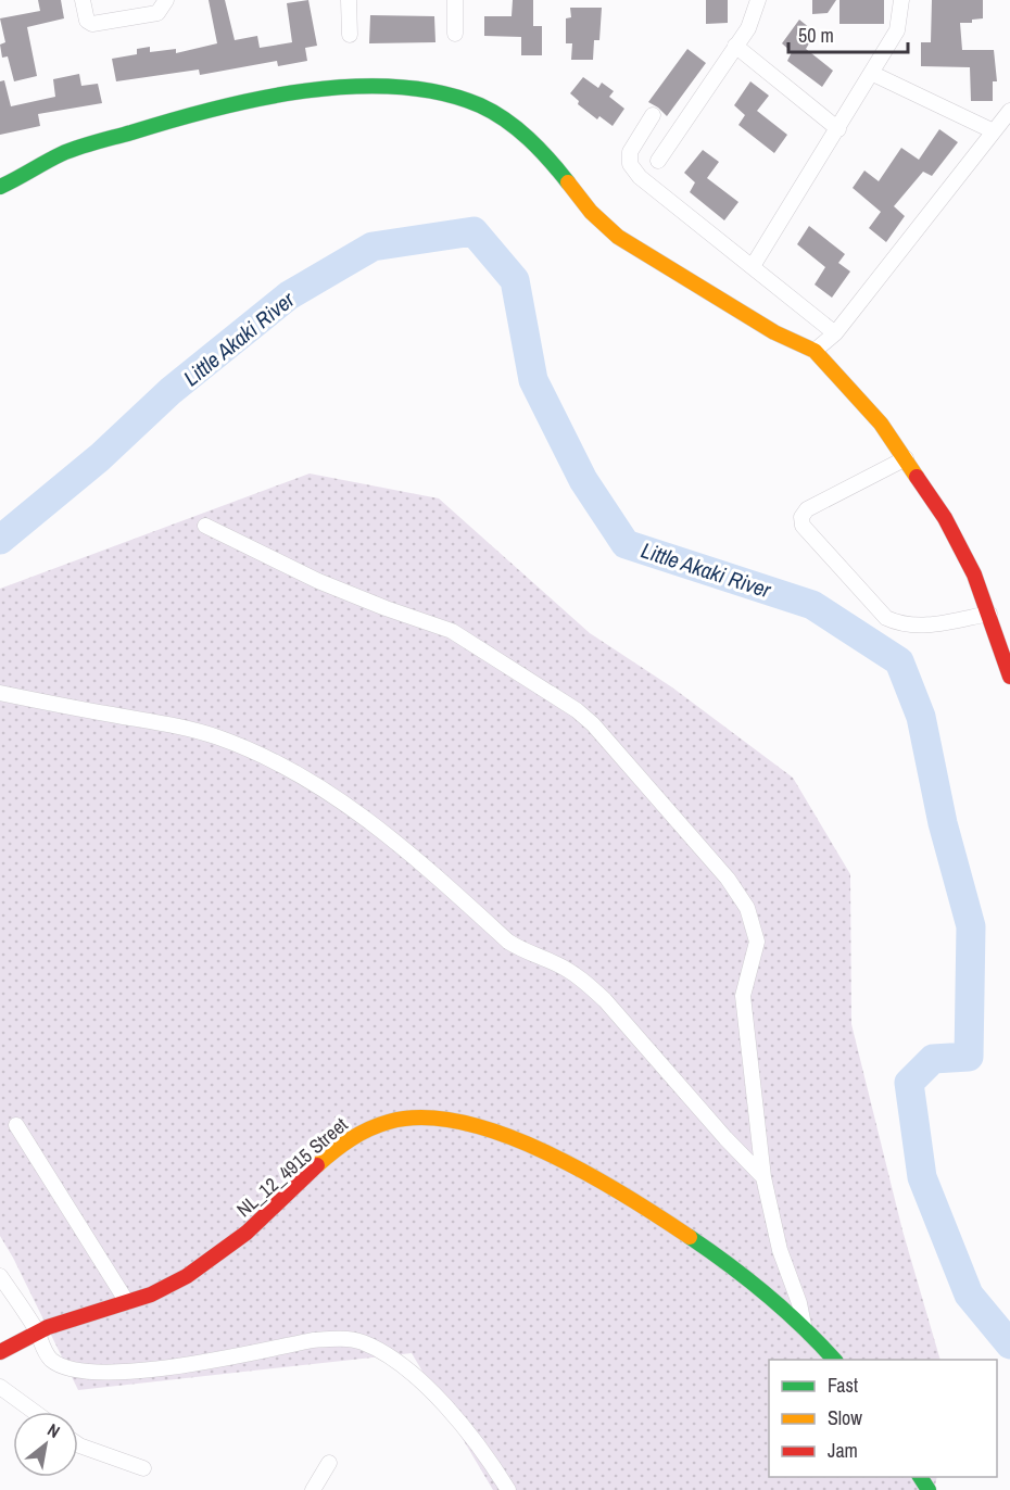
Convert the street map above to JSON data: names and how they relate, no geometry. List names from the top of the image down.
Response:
{
  "streets": {
    "main road": ["NL_12_4915 Street"]
  },
  "water": ["Little Akaki River"],
  "legend": ["Fast", "Slow", "Jam"],
  "scale_bar": "50 m",
  "north": "top right"
}
